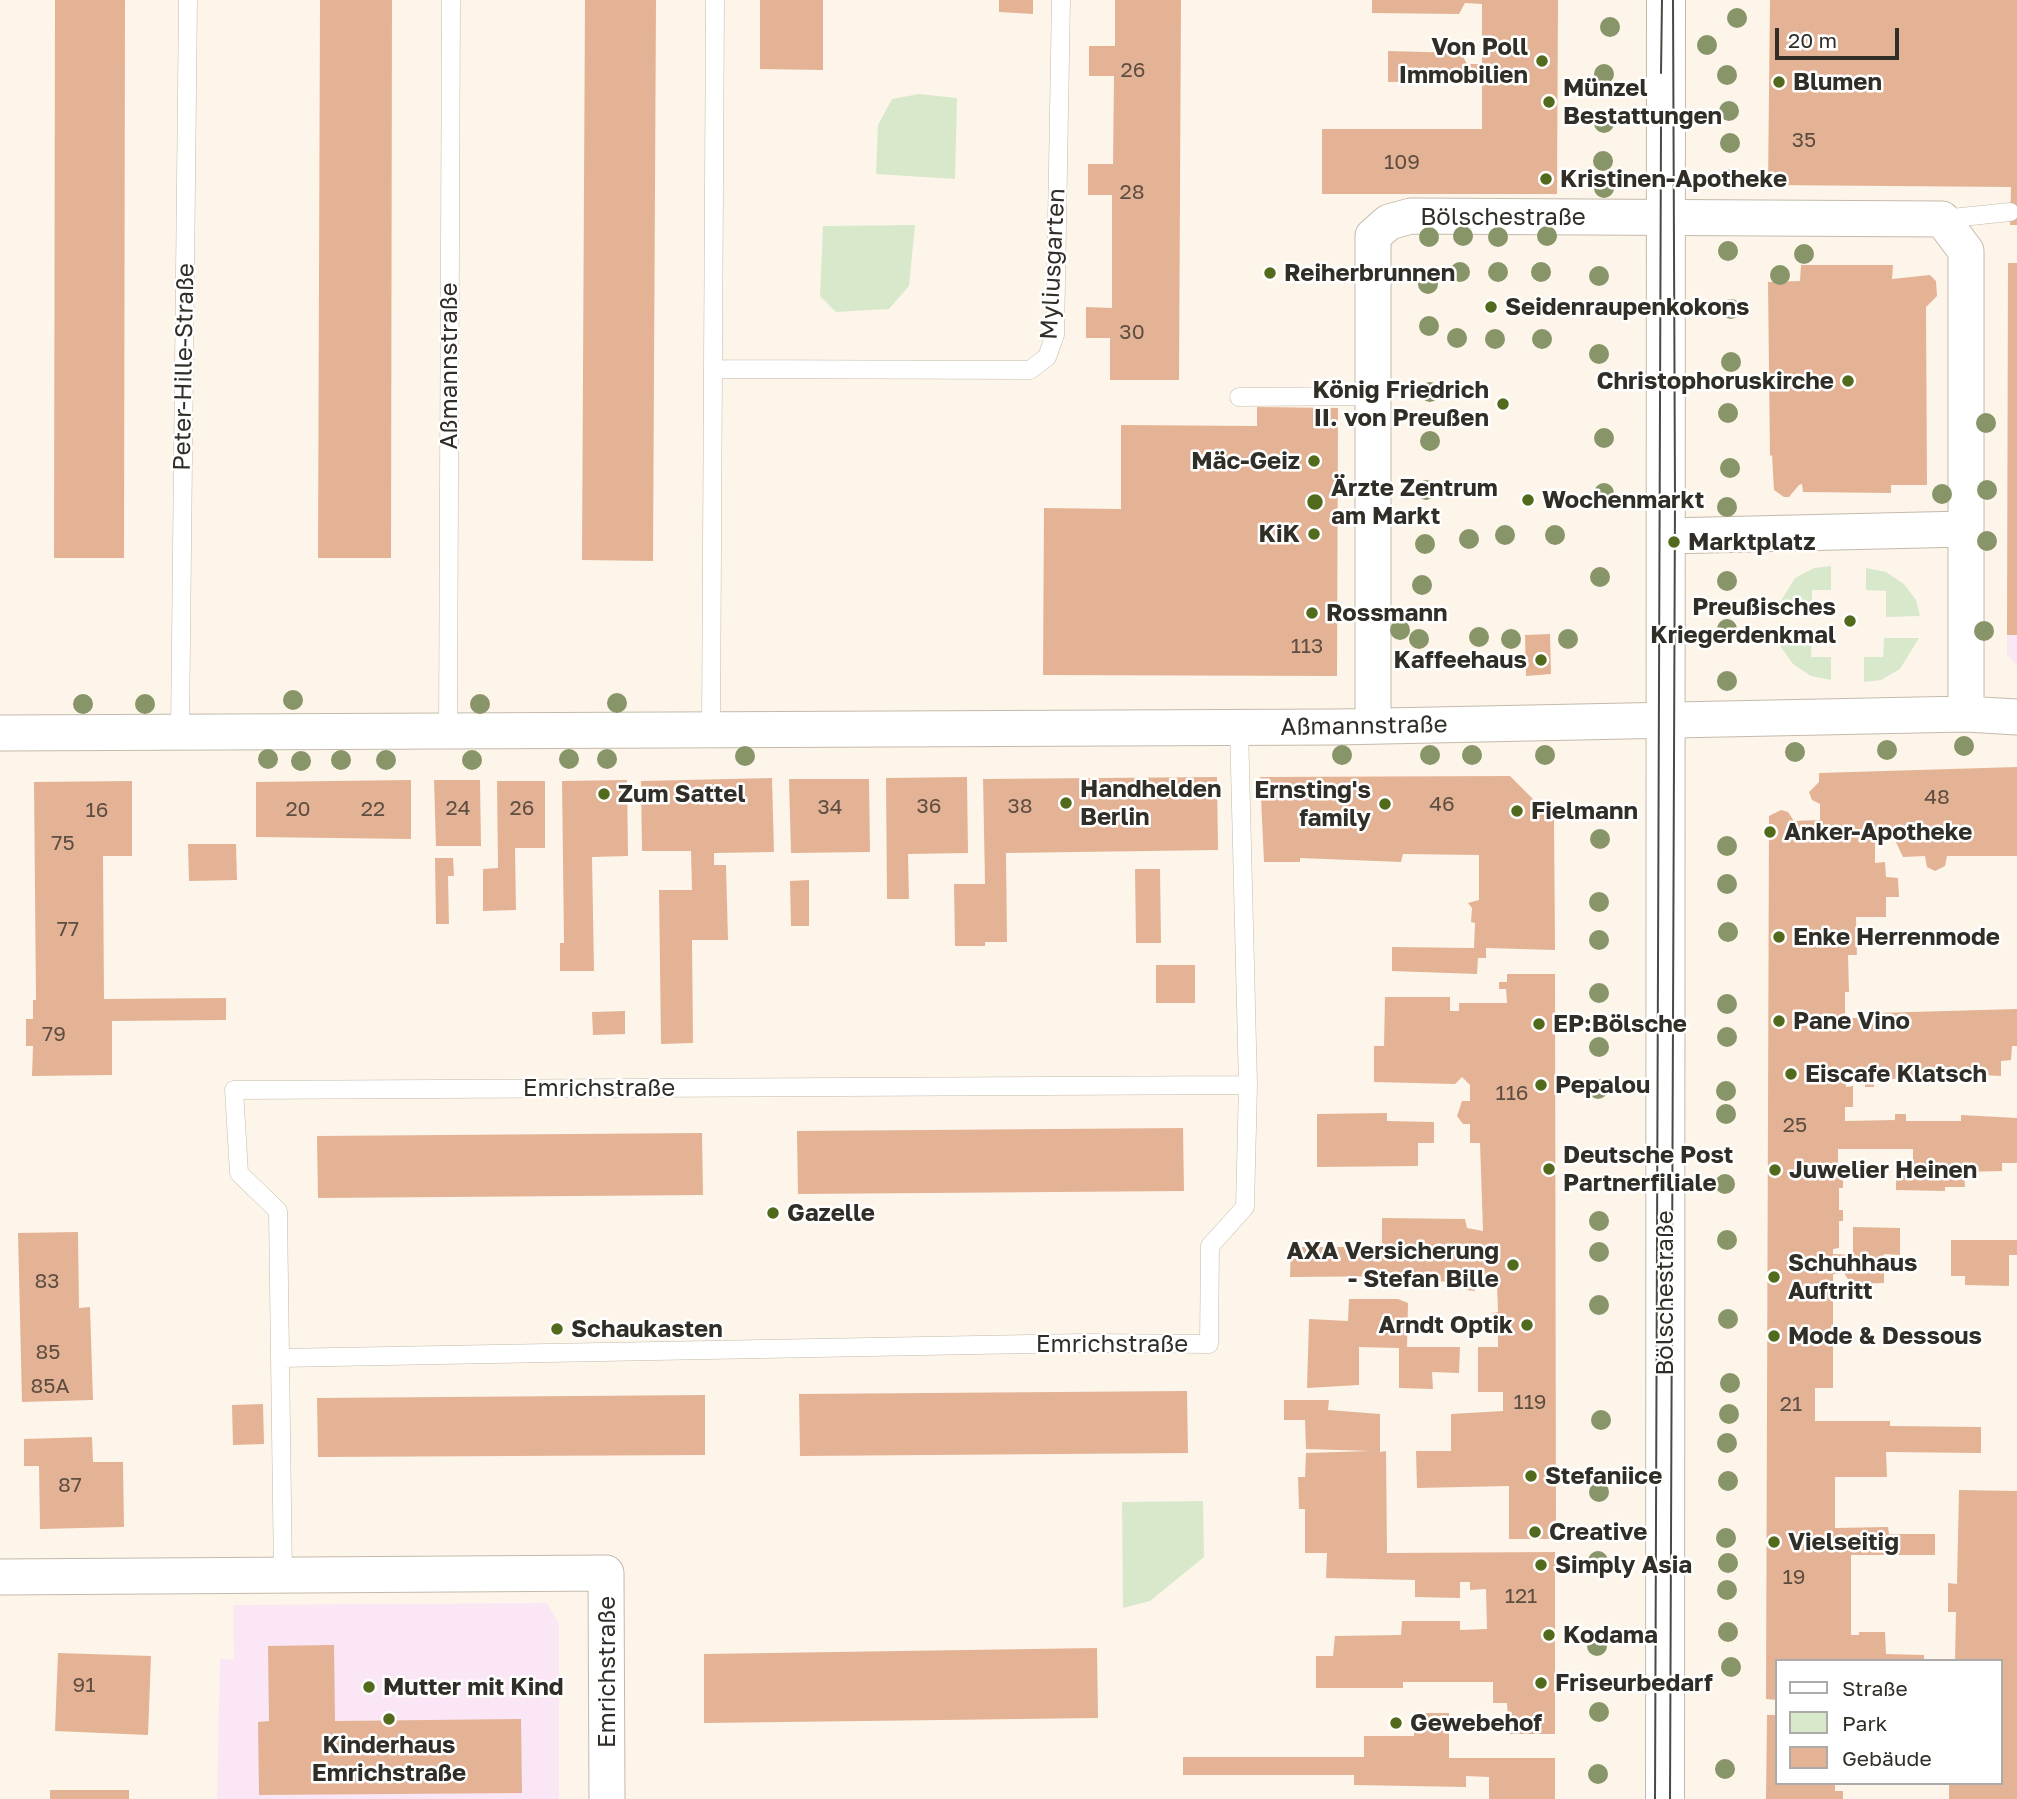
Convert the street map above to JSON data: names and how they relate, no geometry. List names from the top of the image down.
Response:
{
  "streets": {
    "street": ["Bölschestraße", "Aßmannstraße", "Emrichstraße"],
    "lane": ["Myliusgarten", "Peter-Hille-Straße"]
  },
  "crossings": [
    ["Bölschestraße", "Aßmannstraße"],
    ["Aßmannstraße", "Peter-Hille-Straße"],
    ["Aßmannstraße", "Emrichstraße"]
  ],
  "places": [
    "Von Poll Immobilien",
    "Blumen",
    "Münzel Bestattungen",
    "Kristinen-Apotheke",
    "Reiherbrunnen",
    "Seidenraupenkokons",
    "Christophoruskirche",
    "König Friedrich II. von Preußen",
    "Mäc-Geiz",
    "Wochenmarkt",
    "Ärzte Zentrum am Markt",
    "KiK",
    "Marktplatz",
    "Rossmann",
    "Preußisches Kriegerdenkmal",
    "Kaffeehaus",
    "Zum Sattel",
    "Handhelden Berlin",
    "Ernsting's family",
    "Fielmann",
    "Anker-Apotheke",
    "Enke Herrenmode",
    "Pane Vino",
    "EP:Bölsche",
    "Eiscafe Klatsch",
    "Pepalou",
    "Deutsche Post Partnerfiliale",
    "Juwelier Heinen",
    "Gazelle",
    "AXA Versicherung - Stefan Bille",
    "Schuhhaus Auftritt",
    "Arndt Optik",
    "Schaukasten",
    "Mode & Dessous",
    "Stefaniice",
    "Creative",
    "Vielseitig",
    "Simply Asia",
    "Kodama",
    "Friseurbedarf",
    "Mutter mit Kind",
    "Kinderhaus Emrichstraße",
    "Gewebehof"
  ],
  "house_numbers": [
    "26",
    "35",
    "109",
    "28",
    "30",
    "113",
    "48",
    "46",
    "36",
    "38",
    "34",
    "24",
    "26",
    "20",
    "22",
    "16",
    "75",
    "77",
    "79",
    "116",
    "25",
    "83",
    "85",
    "85A",
    "119",
    "21",
    "87",
    "19",
    "121",
    "91"
  ],
  "legend": ["Straße", "Park", "Gebäude"],
  "scale_bar": "20 m"
}
